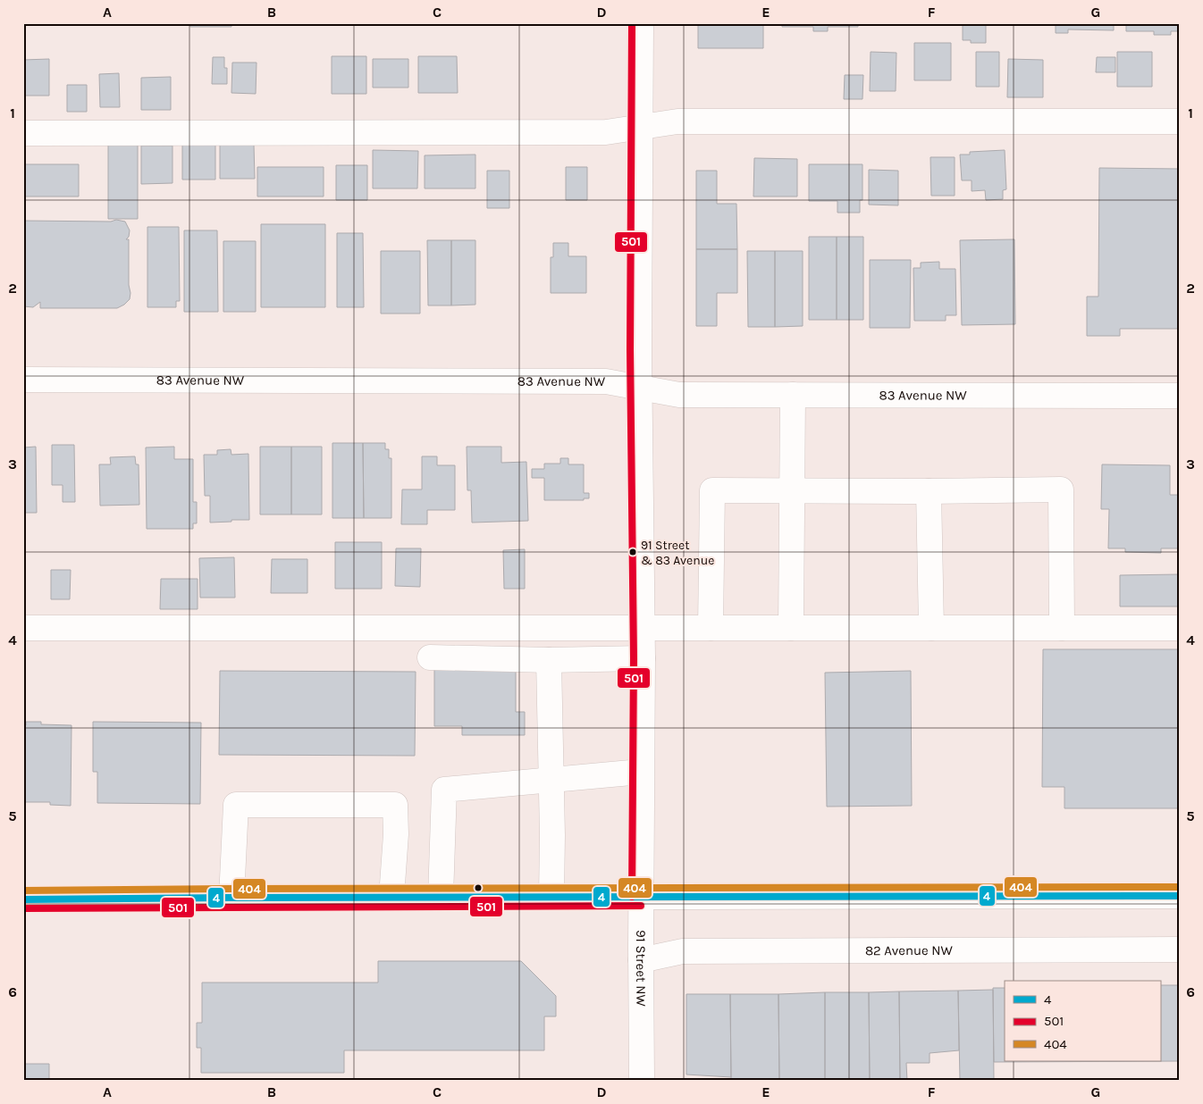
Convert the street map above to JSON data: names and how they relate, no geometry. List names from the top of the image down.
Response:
{
  "streets": {
    "street": ["83 Avenue NW", "82 Avenue NW", "91 Street NW"]
  },
  "crossings": [
    ["83 Avenue NW", "91 Street NW"],
    ["82 Avenue NW", "91 Street NW"]
  ],
  "places": ["91 Street & 83 Avenue"],
  "lines": ["transit line 501", "transit line 404", "transit line 4"],
  "legend": ["4", "501", "404"],
  "grid": {
    "columns": [
      "A",
      "B",
      "C",
      "D",
      "E",
      "F",
      "G"
    ],
    "rows": [
      "1",
      "2",
      "3",
      "4",
      "5",
      "6"
    ]
  }
}
